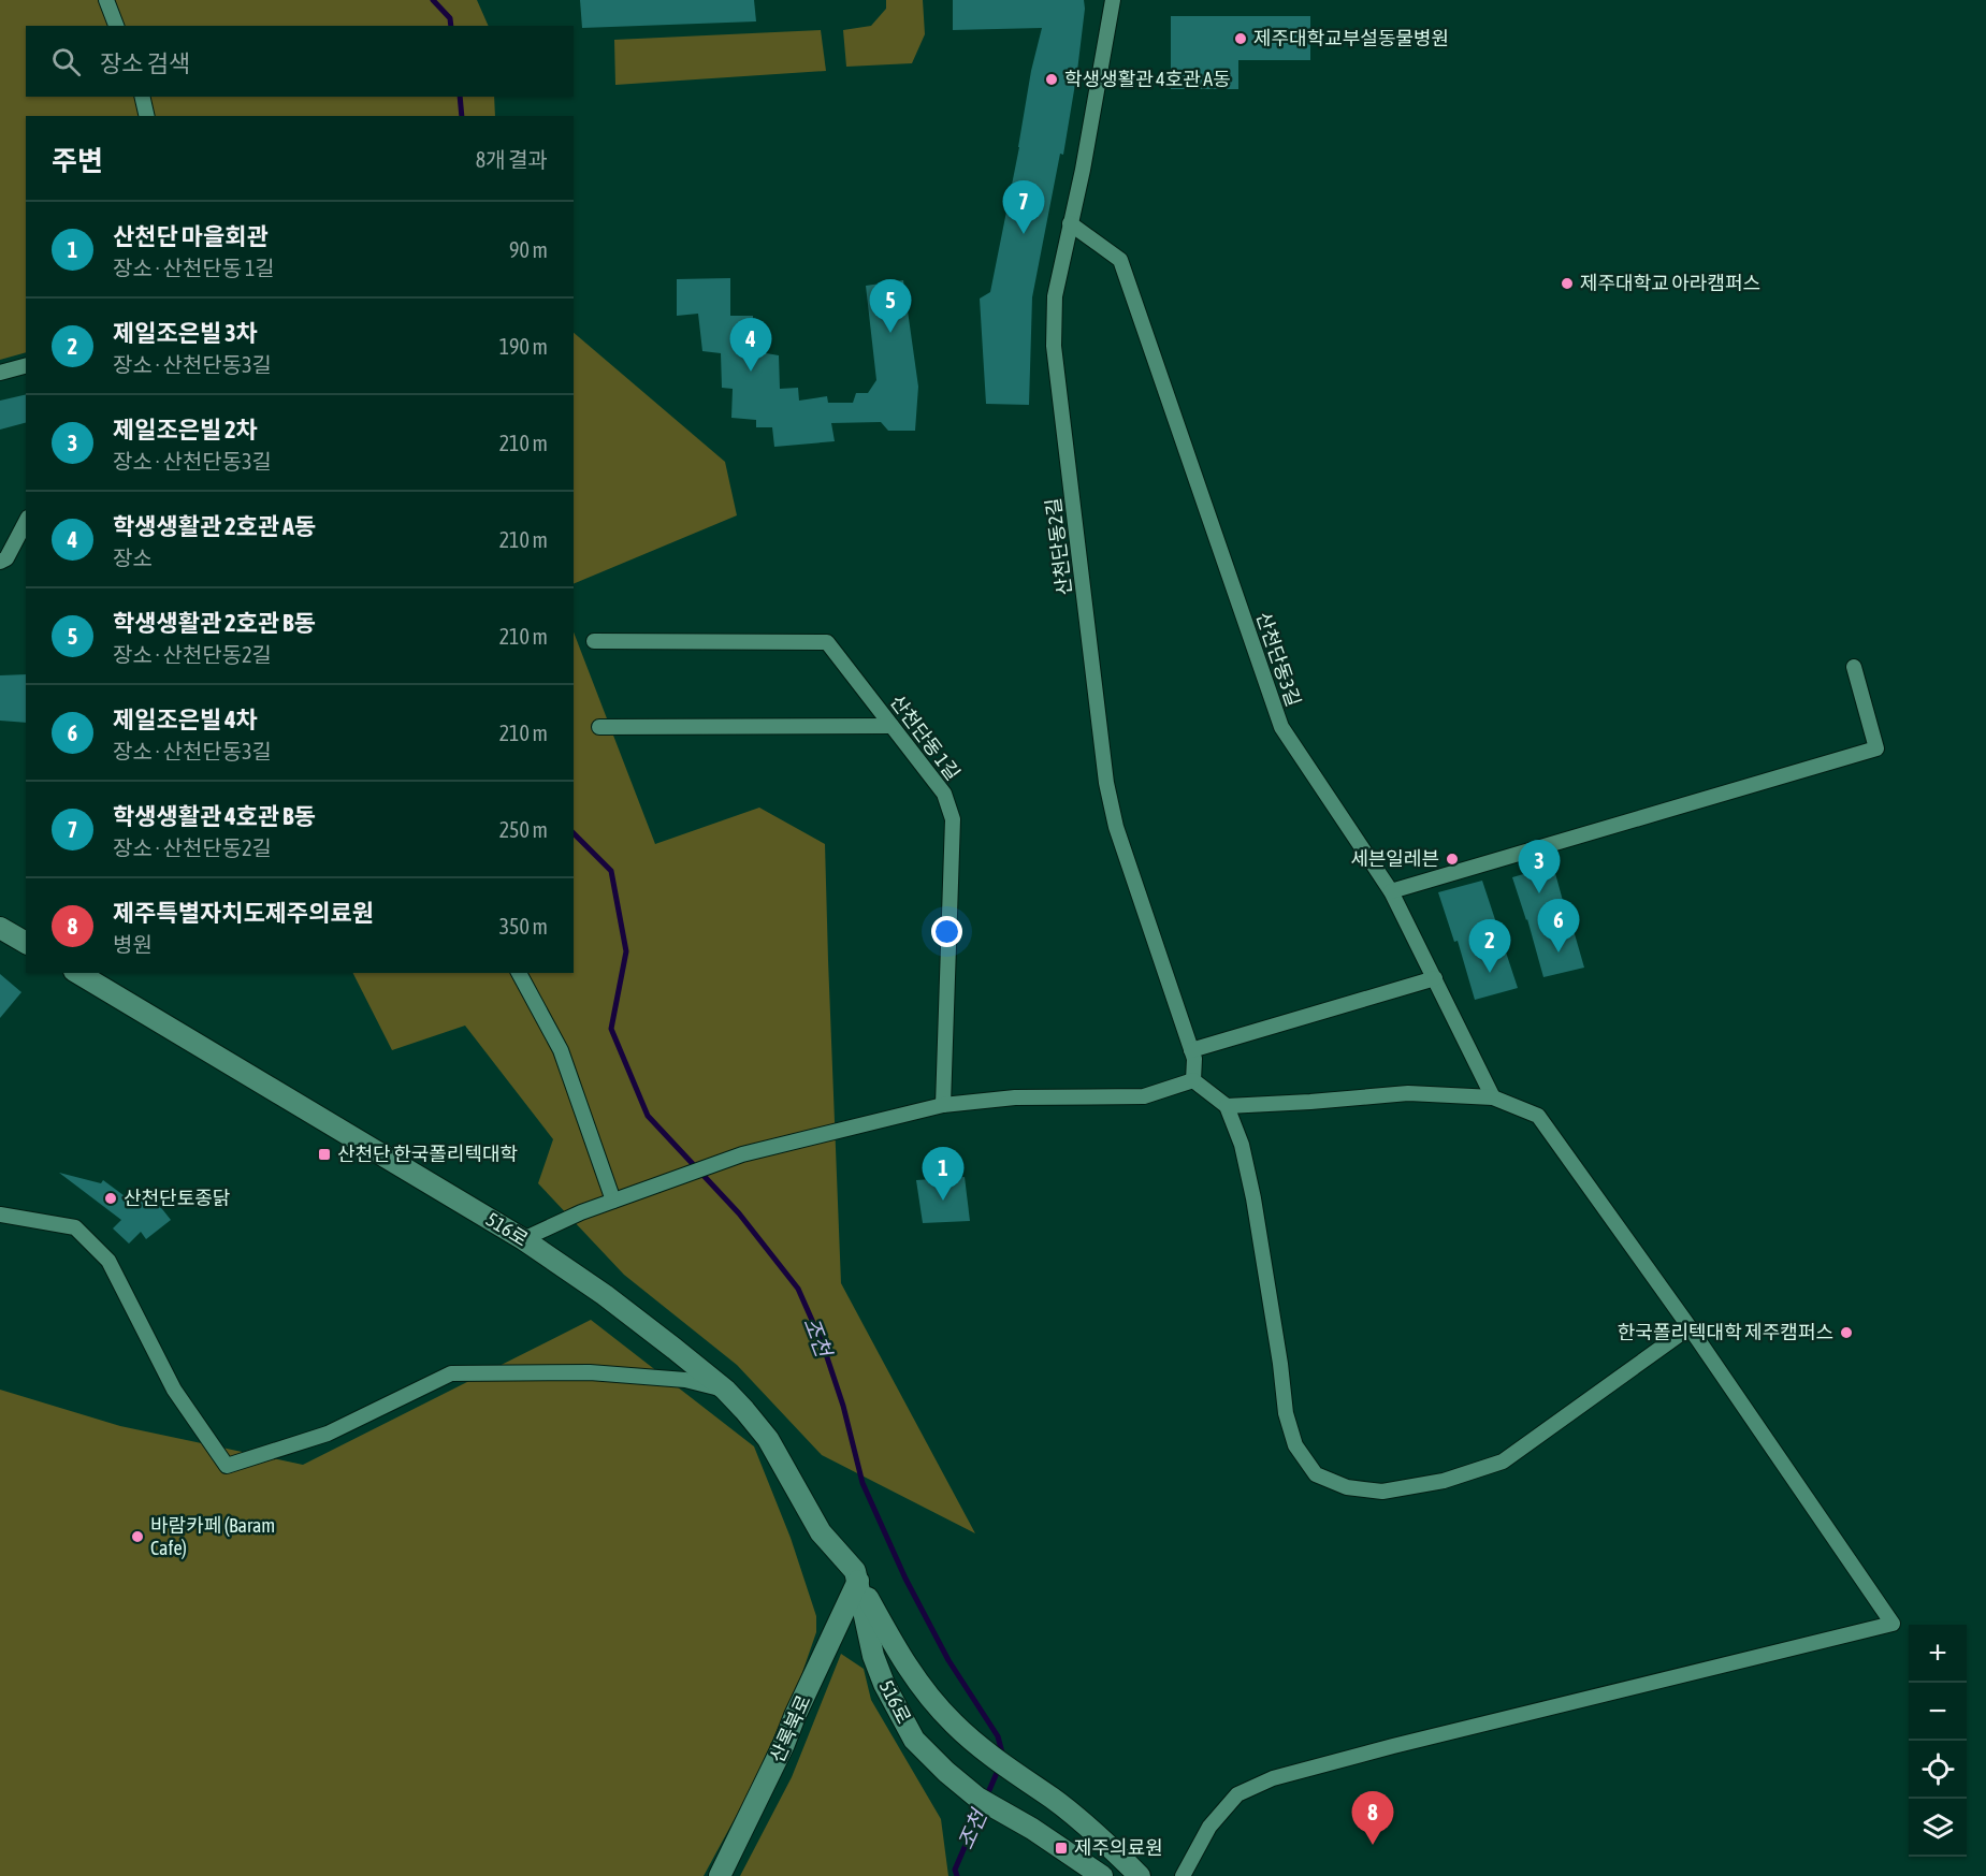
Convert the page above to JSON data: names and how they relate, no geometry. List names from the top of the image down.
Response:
{
  "streets": {
    "main road": ["516로", "산록북로"],
    "street": ["산천단동2길", "산천단동3길", "산천단동 1길"]
  },
  "crossings": [
    ["산천단동2길", "산천단동3길"],
    ["516로", "산록북로"]
  ],
  "water": ["조천"],
  "places": {
    "other": [
      "제주대학교부설동물병원",
      "학생생활관 4호관 A동",
      "제주대학교 아라캠퍼스",
      "세븐일레븐",
      "산천단토종닭",
      "한국폴리텍대학 제주캠퍼스",
      "바람카페 (Baram Cafe)"
    ],
    "transit": ["산천단 한국폴리텍대학", "제주의료원"]
  },
  "page": {
    "search": "장소 검색",
    "heading": ["주변", "8개 결과"],
    "pins": [
      "7",
      "5",
      "4",
      "3",
      "6",
      "2",
      "1",
      "8"
    ],
    "list": [
      {
        "mark": "1",
        "name": "산천단 마을회관",
        "note": "장소 · 산천단동 1길",
        "value": "90 m"
      },
      {
        "mark": "2",
        "name": "제일조은빌 3차",
        "note": "장소 · 산천단동3길",
        "value": "190 m"
      },
      {
        "mark": "3",
        "name": "제일조은빌 2차",
        "note": "장소 · 산천단동3길",
        "value": "210 m"
      },
      {
        "mark": "4",
        "name": "학생생활관 2호관 A동",
        "note": "장소",
        "value": "210 m"
      },
      {
        "mark": "5",
        "name": "학생생활관 2호관 B동",
        "note": "장소 · 산천단동2길",
        "value": "210 m"
      },
      {
        "mark": "6",
        "name": "제일조은빌 4차",
        "note": "장소 · 산천단동3길",
        "value": "210 m"
      },
      {
        "mark": "7",
        "name": "학생생활관 4호관 B동",
        "note": "장소 · 산천단동2길",
        "value": "250 m"
      },
      {
        "mark": "8",
        "name": "제주특별자치도제주의료원",
        "note": "병원",
        "value": "350 m"
      }
    ],
    "map_buttons": ["+", "−"]
  }
}
